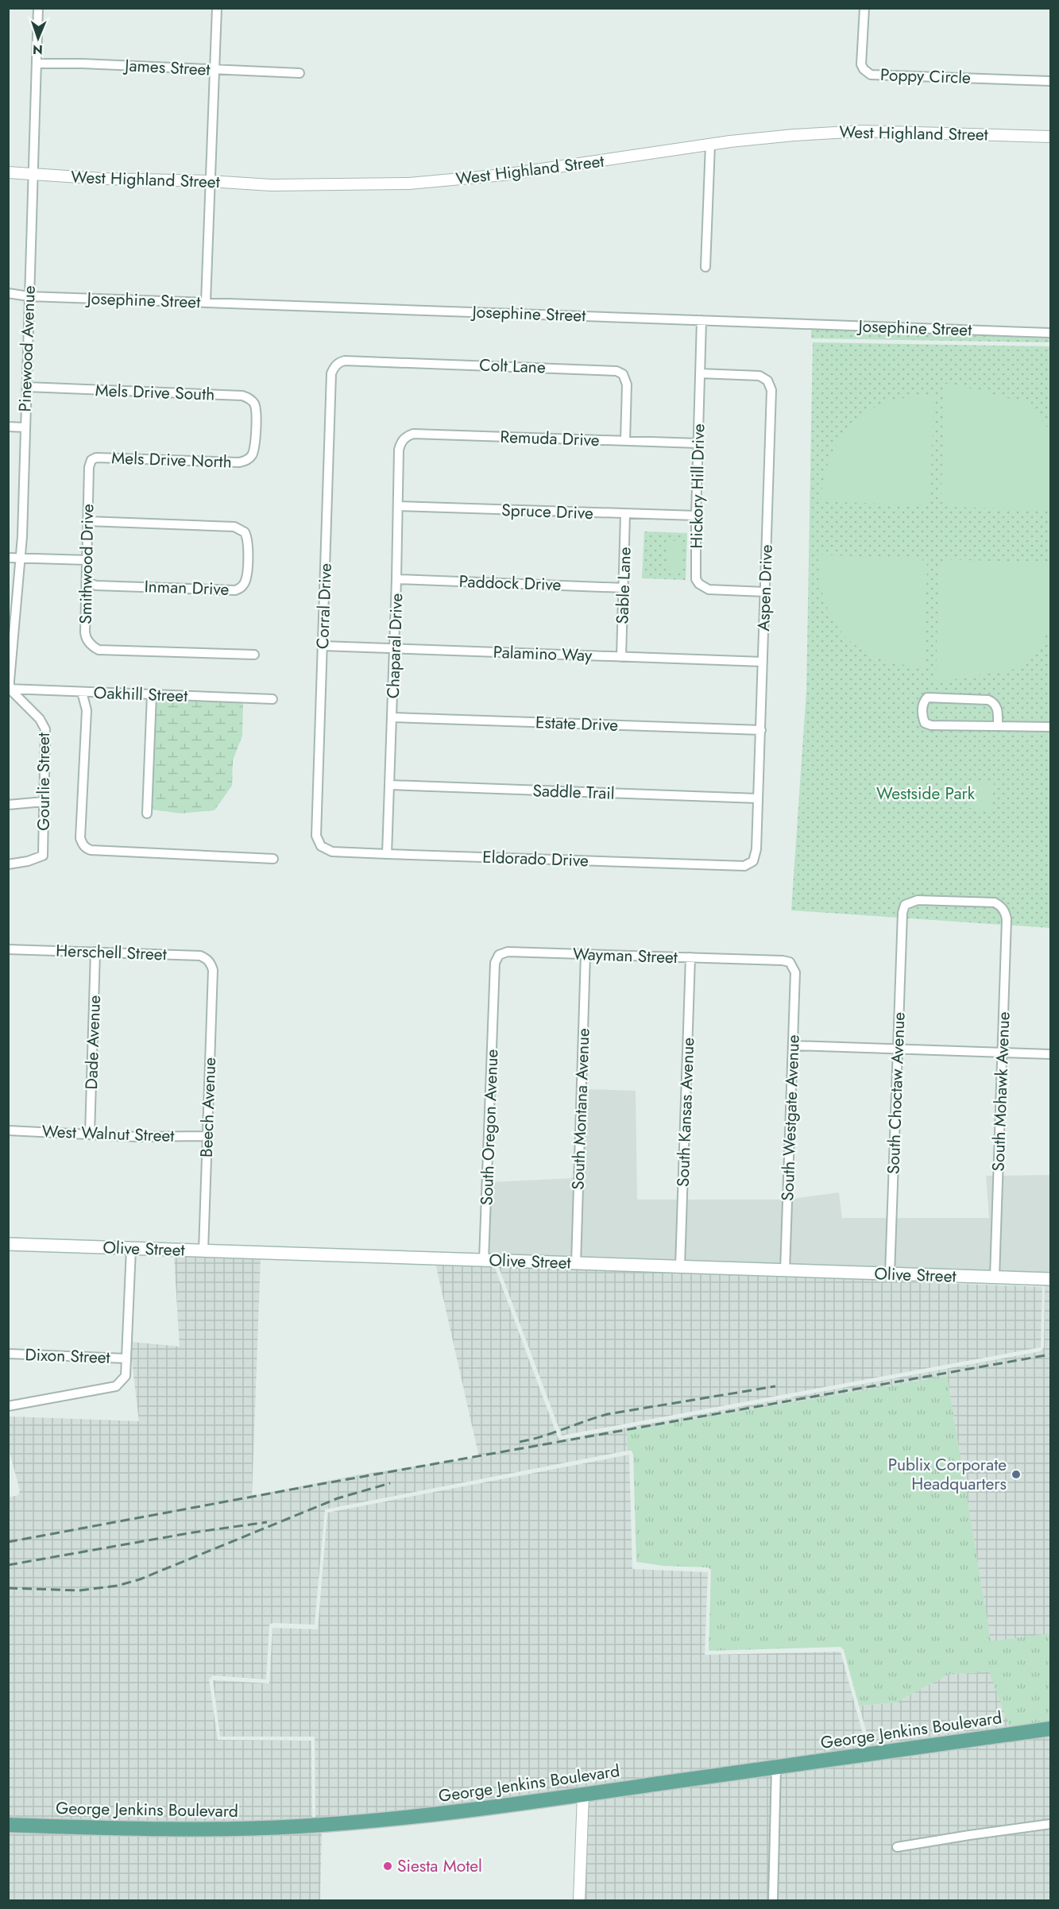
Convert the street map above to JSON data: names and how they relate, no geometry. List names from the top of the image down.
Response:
{
  "streets": {
    "main road": ["Olive Street", "George Jenkins Boulevard"],
    "street": [
      "James Street",
      "Poppy Circle",
      "West Highland Street",
      "Josephine Street",
      "Pinewood Avenue",
      "Colt Lane",
      "Mels Drive South",
      "Remuda Drive",
      "Mels Drive North",
      "Hickory Hill Drive",
      "Spruce Drive",
      "Smithwood Drive",
      "Paddock Drive",
      "Sable Lane",
      "Inman Drive",
      "Aspen Drive",
      "Corral Drive",
      "Chaparal Drive",
      "Palamino Way",
      "Oakhill Street",
      "Estate Drive",
      "Gourlie Street",
      "Saddle Trail",
      "Eldorado Drive",
      "Herschell Street",
      "Wayman Street",
      "Dade Avenue",
      "South Mohawk Avenue",
      "South Choctaw Avenue",
      "Beech Avenue",
      "South Montana Avenue",
      "South Kansas Avenue",
      "South Westgate Avenue",
      "South Oregon Avenue",
      "West Walnut Street",
      "Dixon Street"
    ]
  },
  "crossings": [
    ["James Street", "Pinewood Avenue"],
    ["West Highland Street", "Pinewood Avenue"],
    ["Josephine Street", "Pinewood Avenue"],
    ["Josephine Street", "Hickory Hill Drive"],
    ["Pinewood Avenue", "Mels Drive South"],
    ["Pinewood Avenue", "Oakhill Street"],
    ["Pinewood Avenue", "Gourlie Street"],
    ["Colt Lane", "Remuda Drive"],
    ["Colt Lane", "Corral Drive"],
    ["Mels Drive South", "Mels Drive North"],
    ["Remuda Drive", "Hickory Hill Drive"],
    ["Remuda Drive", "Chaparal Drive"],
    ["Mels Drive North", "Smithwood Drive"],
    ["Hickory Hill Drive", "Spruce Drive"],
    ["Hickory Hill Drive", "Aspen Drive"],
    ["Spruce Drive", "Sable Lane"],
    ["Spruce Drive", "Chaparal Drive"],
    ["Smithwood Drive", "Inman Drive"],
    ["Paddock Drive", "Sable Lane"],
    ["Paddock Drive", "Chaparal Drive"],
    ["Sable Lane", "Palamino Way"],
    ["Aspen Drive", "Palamino Way"],
    ["Aspen Drive", "Estate Drive"],
    ["Aspen Drive", "Saddle Trail"],
    ["Aspen Drive", "Eldorado Drive"],
    ["Corral Drive", "Palamino Way"],
    ["Corral Drive", "Eldorado Drive"],
    ["Chaparal Drive", "Palamino Way"],
    ["Chaparal Drive", "Estate Drive"],
    ["Chaparal Drive", "Saddle Trail"],
    ["Chaparal Drive", "Eldorado Drive"],
    ["Oakhill Street", "Gourlie Street"],
    ["Herschell Street", "Dade Avenue"],
    ["Herschell Street", "Beech Avenue"],
    ["Wayman Street", "South Montana Avenue"],
    ["Wayman Street", "South Kansas Avenue"],
    ["Wayman Street", "South Westgate Avenue"],
    ["Wayman Street", "South Oregon Avenue"],
    ["Dade Avenue", "West Walnut Street"],
    ["South Mohawk Avenue", "South Choctaw Avenue"],
    ["South Mohawk Avenue", "Olive Street"],
    ["South Choctaw Avenue", "Olive Street"],
    ["Beech Avenue", "West Walnut Street"],
    ["Beech Avenue", "Olive Street"],
    ["South Montana Avenue", "Olive Street"],
    ["South Kansas Avenue", "Olive Street"],
    ["South Westgate Avenue", "Olive Street"],
    ["South Oregon Avenue", "Olive Street"]
  ],
  "parks": ["Westside Park"],
  "places": ["Publix Corporate Headquarters", "Siesta Motel"],
  "north": "bottom"
}
